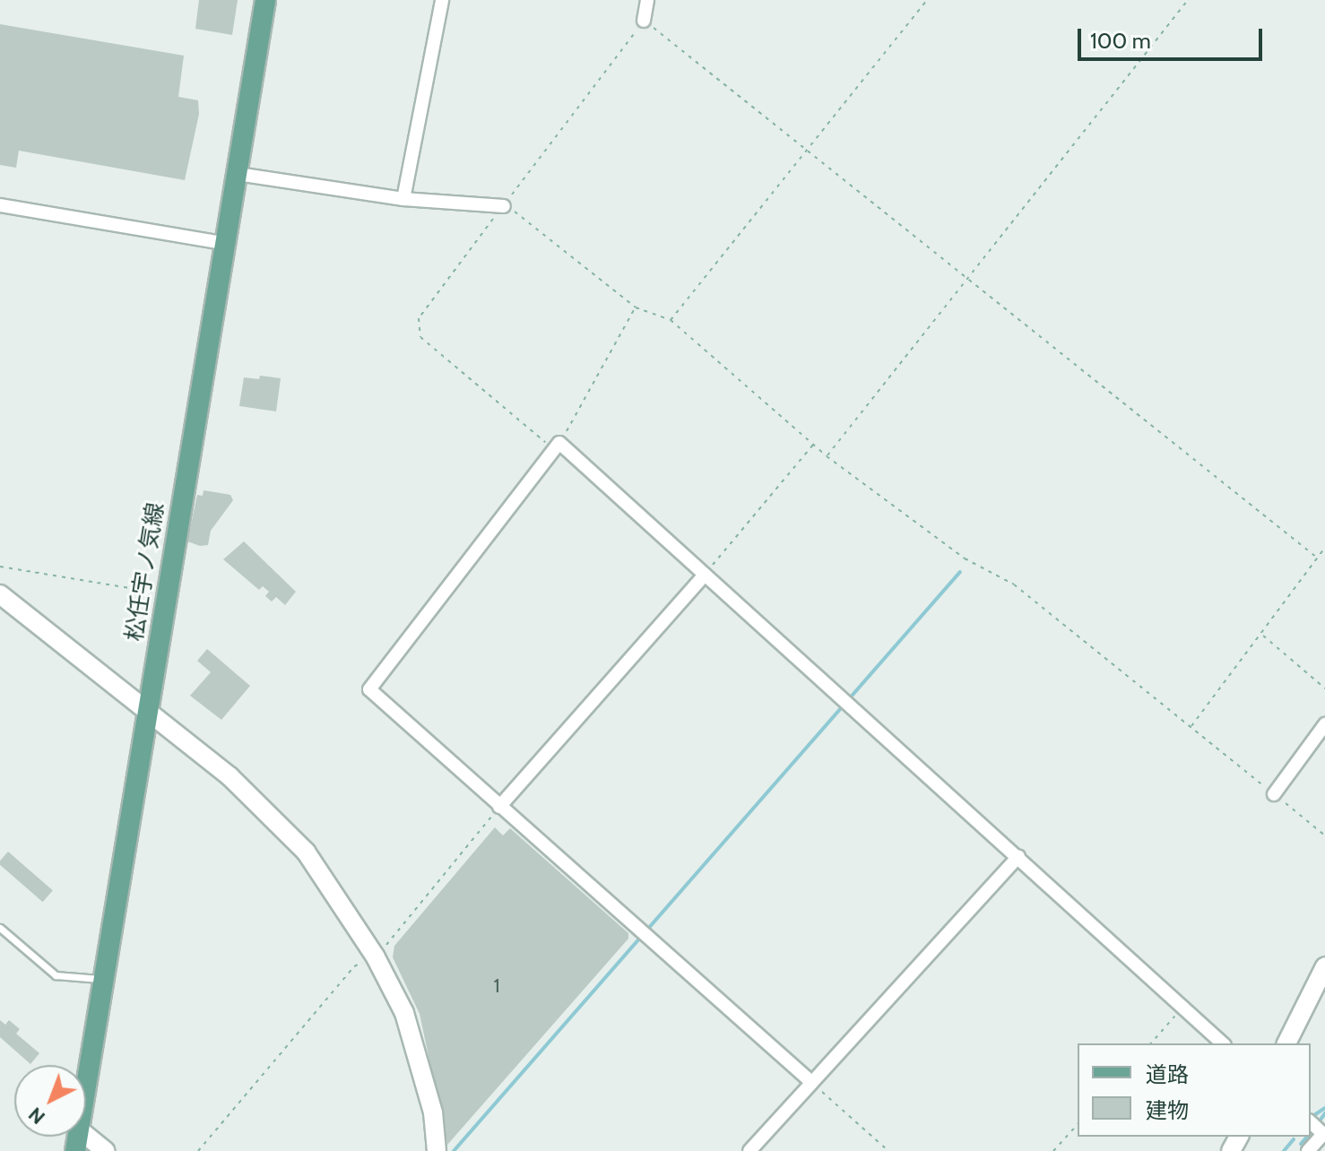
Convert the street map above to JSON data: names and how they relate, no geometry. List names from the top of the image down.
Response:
{
  "streets": {
    "main road": ["松任宇ノ気線"]
  },
  "house_numbers": ["1"],
  "legend": ["道路", "建物"],
  "scale_bar": "100 m",
  "north": "bottom left"
}
